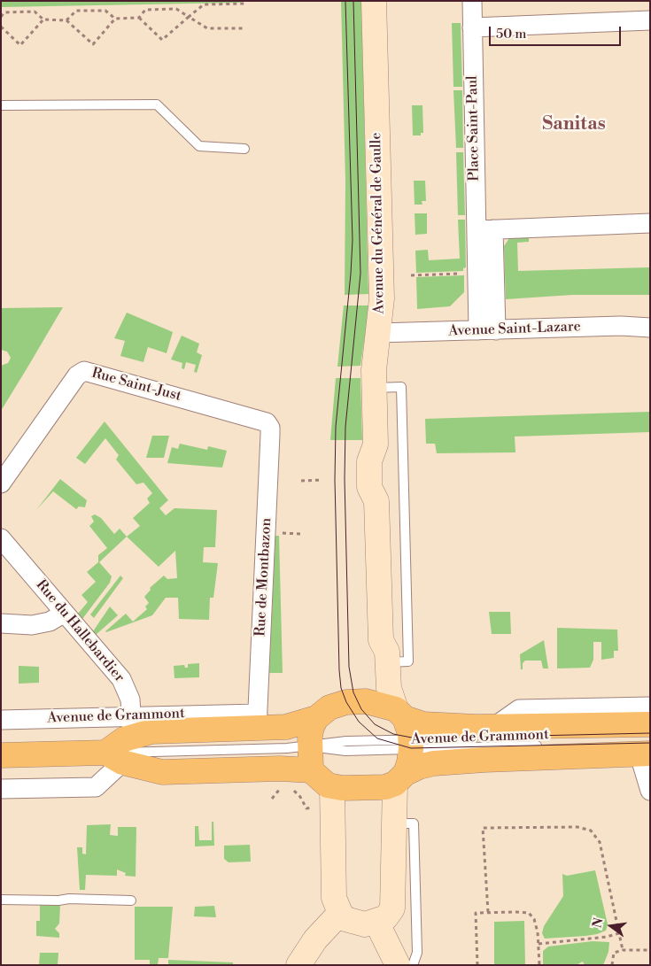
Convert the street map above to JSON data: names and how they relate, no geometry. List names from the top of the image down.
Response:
{
  "streets": {
    "main road": ["Avenue du Général de Gaulle", "Avenue de Grammont"],
    "street": [
      "Place Saint-Paul",
      "Avenue Saint-Lazare",
      "Rue Saint-Just",
      "Rue de Montbazon",
      "Rue du Hallebardier"
    ]
  },
  "crossings": [
    ["Place Saint-Paul", "Avenue Saint-Lazare"],
    ["Avenue du Général de Gaulle", "Avenue Saint-Lazare"],
    ["Avenue du Général de Gaulle", "Avenue de Grammont"],
    ["Rue Saint-Just", "Rue de Montbazon"],
    ["Rue de Montbazon", "Avenue de Grammont"],
    ["Rue du Hallebardier", "Avenue de Grammont"]
  ],
  "districts": ["Sanitas"],
  "scale_bar": "50 m",
  "north": "left"
}
